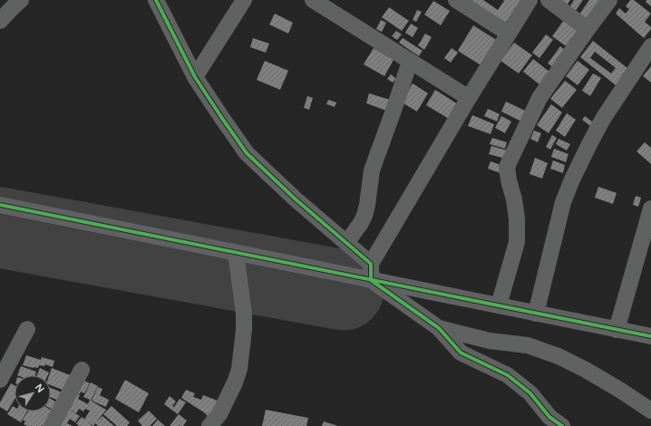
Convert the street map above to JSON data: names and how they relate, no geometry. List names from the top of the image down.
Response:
{
  "north": "top right"
}
